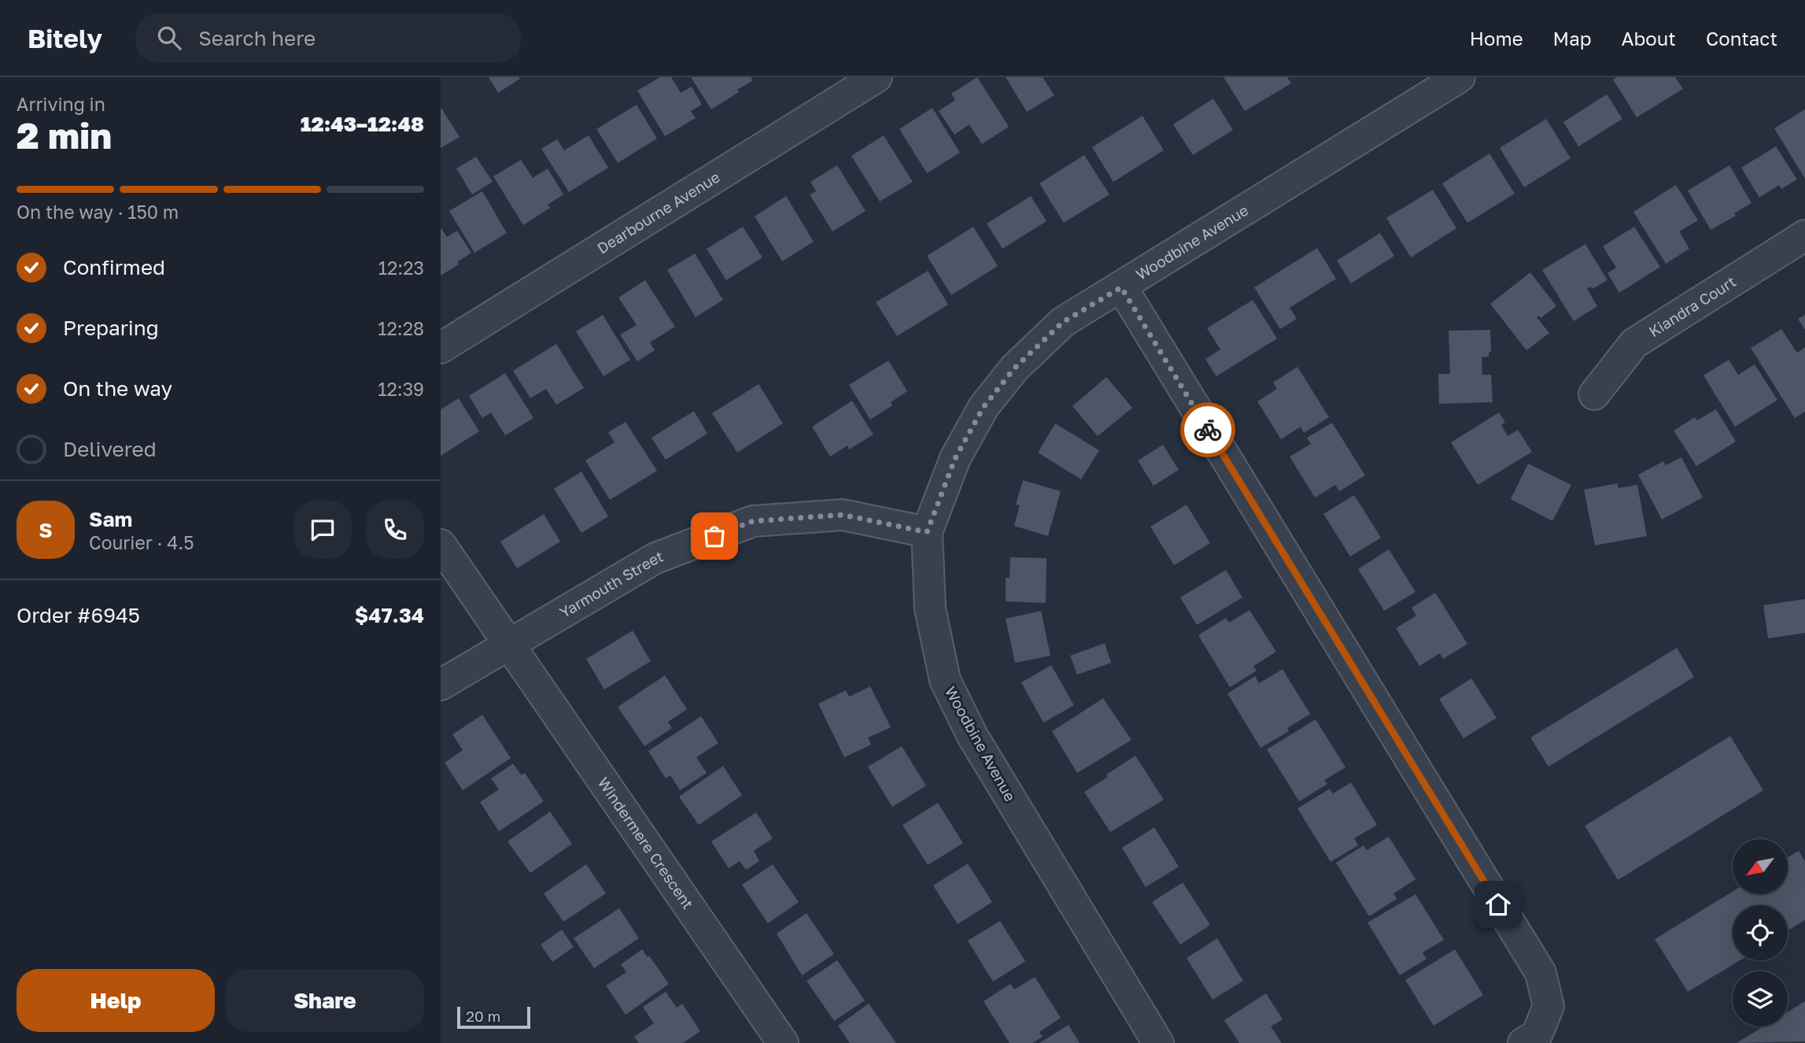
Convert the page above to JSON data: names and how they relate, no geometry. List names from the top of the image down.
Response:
{
  "streets": {
    "street": [
      "Dearbourne Avenue",
      "Woodbine Avenue",
      "Kiandra Court",
      "Yarmouth Street",
      "Windermere Crescent"
    ]
  },
  "crossings": [
    ["Woodbine Avenue", "Yarmouth Street"],
    ["Yarmouth Street", "Windermere Crescent"]
  ],
  "scale_bar": "20 m",
  "north": "bottom left",
  "page": {
    "header": "Bitely",
    "search": "Search here",
    "nav": [
      "Home",
      "Map",
      "About",
      "Contact"
    ],
    "heading": ["2 min", "Arriving in", "12:43–12:48"],
    "panel": [
      "Sam",
      "Courier · 4.5",
      "Order #6945",
      "$47.34"
    ],
    "bar": "On the way · 150 m",
    "list": [
      ["Confirmed", "12:23"],
      ["Preparing", "12:28"],
      ["On the way", "12:39"],
      "Delivered"
    ],
    "round": "S",
    "buttons": ["Help", "Share"],
    "scale": "20 m"
  }
}
